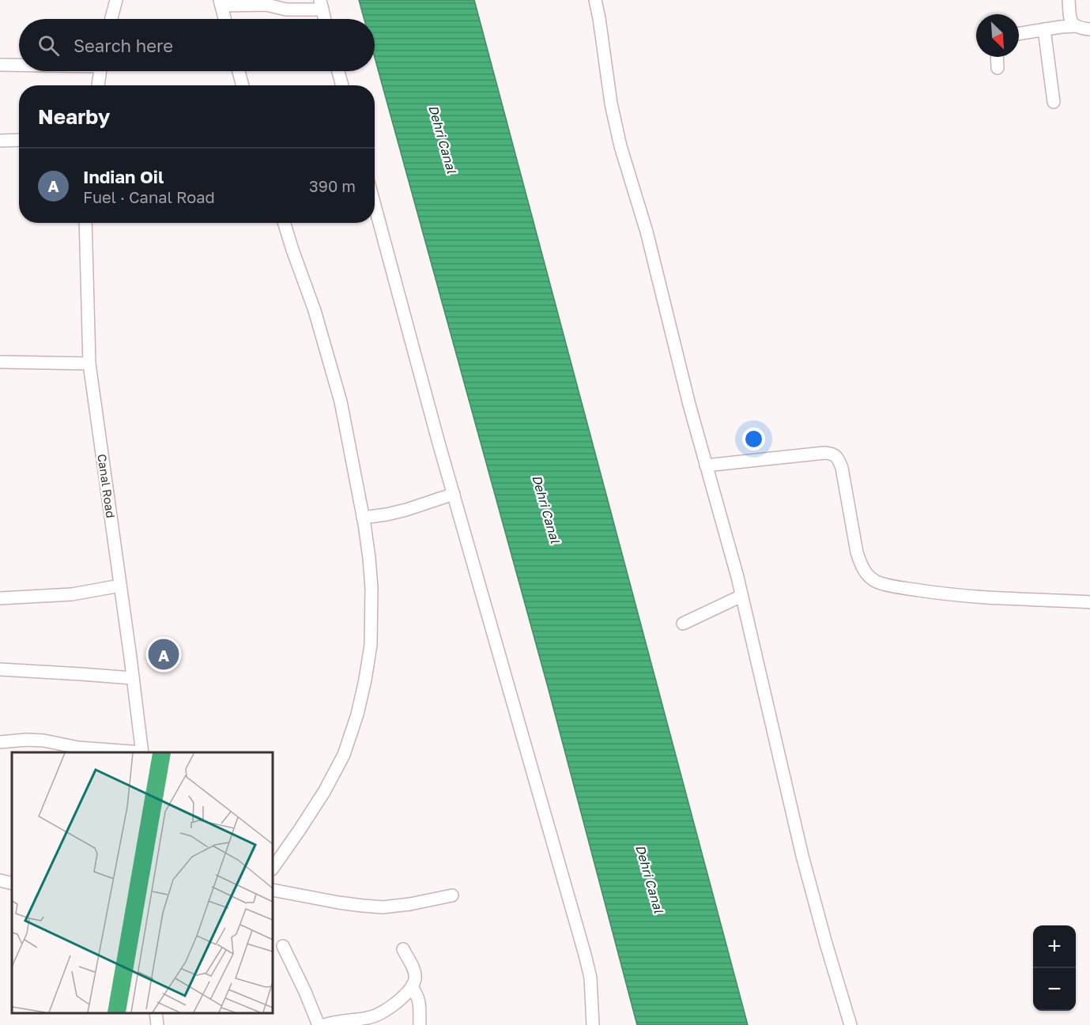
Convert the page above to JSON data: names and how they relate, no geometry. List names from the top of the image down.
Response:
{
  "streets": {
    "street": ["Canal Road"]
  },
  "water": ["Dehri Canal"],
  "north": "bottom right",
  "page": {
    "search": "Search here",
    "heading": "Nearby",
    "list": [
      {
        "mark": "A",
        "name": "Indian Oil",
        "note": "Fuel · Canal Road",
        "value": "390 m"
      }
    ],
    "pins": "A",
    "map_buttons": ["+", "−"]
  }
}
